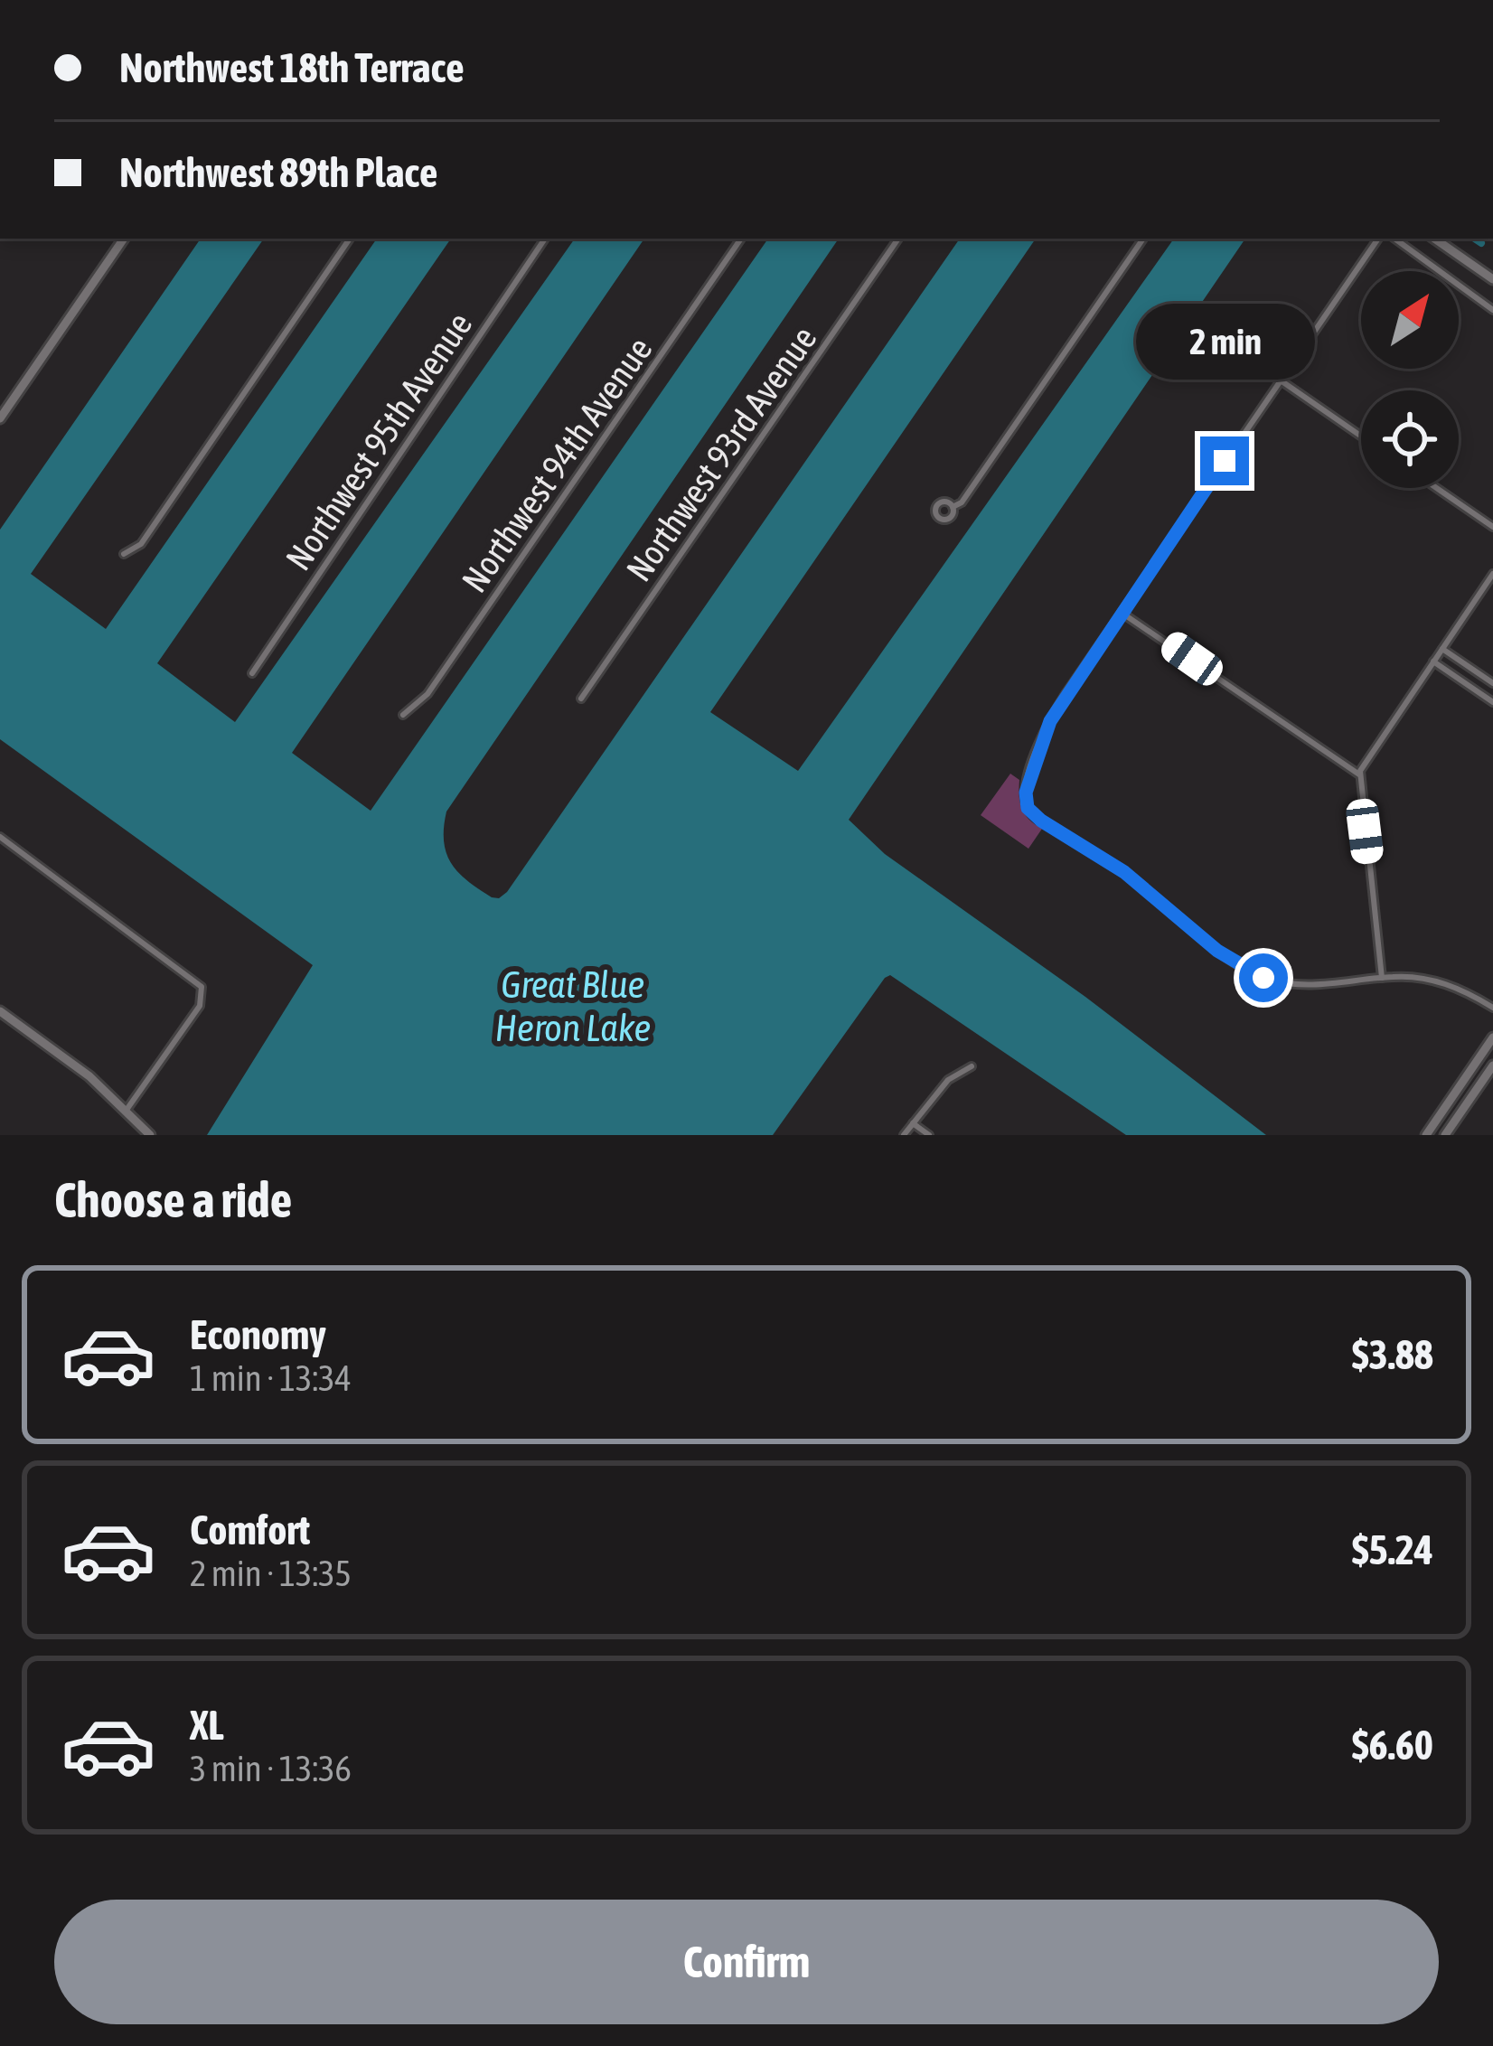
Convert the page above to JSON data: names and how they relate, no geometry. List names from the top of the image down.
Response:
{
  "streets": {
    "street": ["Northwest 95th Avenue", "Northwest 93rd Avenue", "Northwest 94th Avenue"]
  },
  "water": ["Great Blue Heron Lake"],
  "north": "top right",
  "page": {
    "banner": ["Northwest 18th Terrace", "Northwest 89th Place"],
    "bubble": "2 min",
    "heading": "Choose a ride",
    "list": [
      {
        "name": "Economy",
        "note": "1 min · 13:34",
        "value": "$3.88"
      },
      {
        "name": "Comfort",
        "note": "2 min · 13:35",
        "value": "$5.24"
      },
      {
        "name": "XL",
        "note": "3 min · 13:36",
        "value": "$6.60"
      }
    ],
    "buttons": "Confirm"
  }
}
